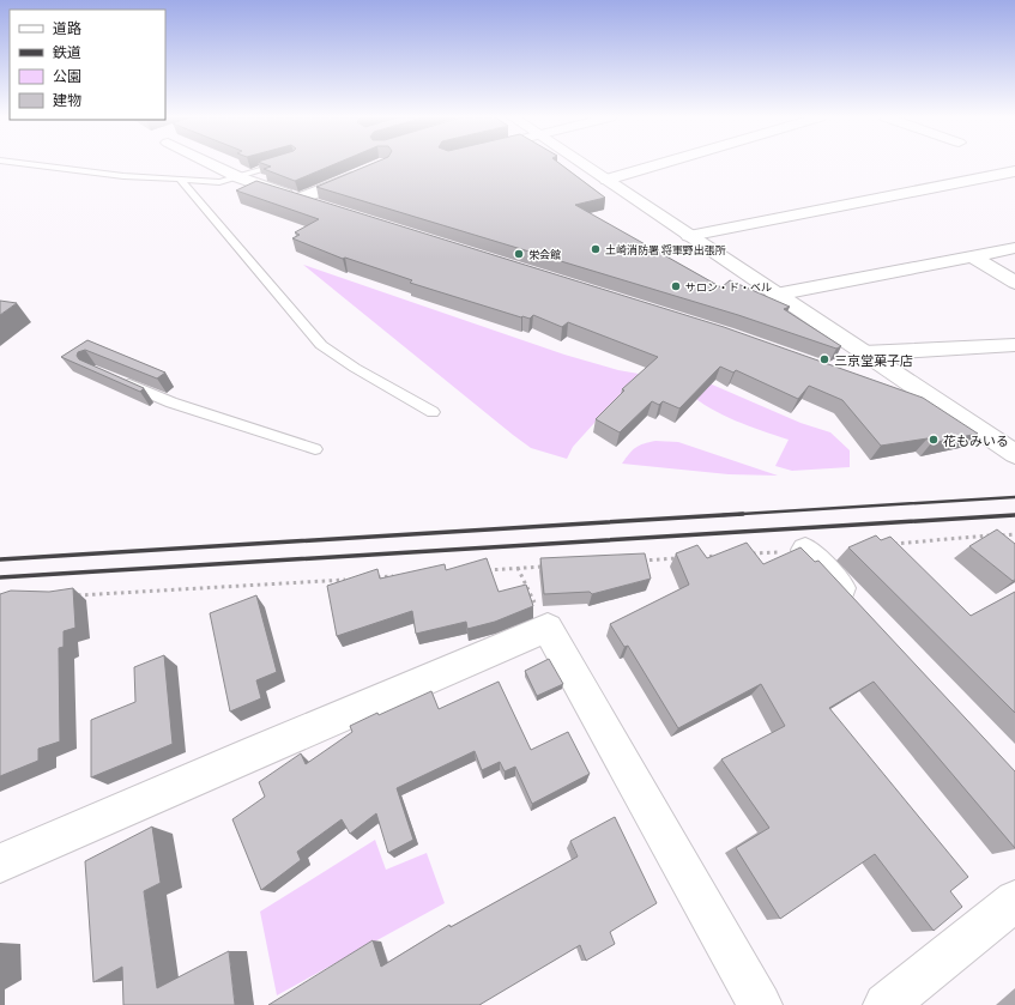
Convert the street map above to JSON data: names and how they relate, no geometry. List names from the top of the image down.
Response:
{
  "places": [
    "土崎消防署 将軍野出張所",
    "栄会館",
    "サロン・ド・ベル",
    "三京堂菓子店",
    "花もみいる"
  ],
  "legend": [
    "道路",
    "鉄道",
    "公園",
    "建物"
  ]
}
